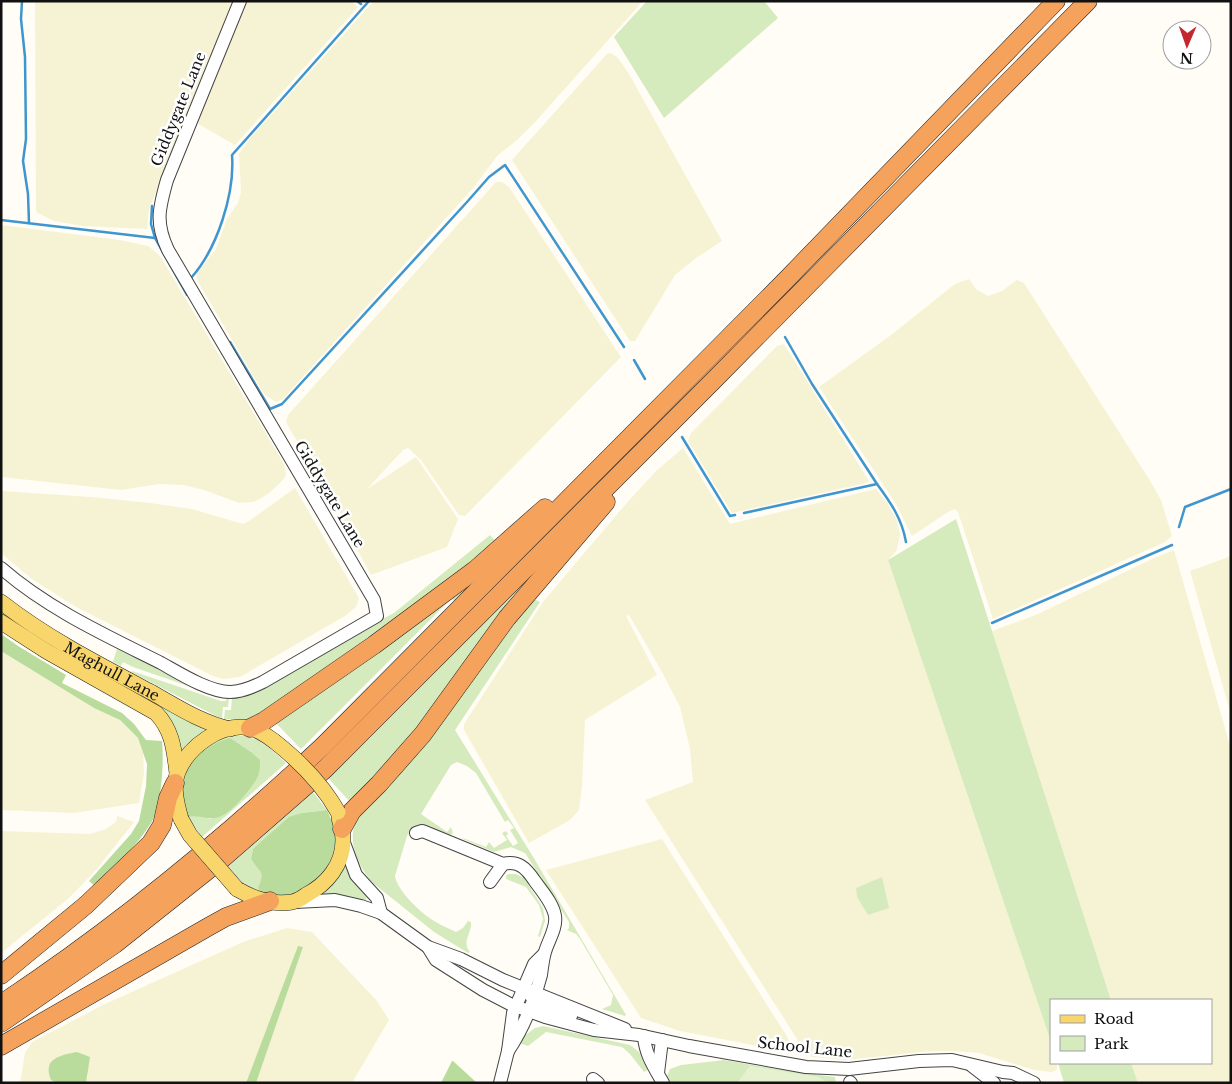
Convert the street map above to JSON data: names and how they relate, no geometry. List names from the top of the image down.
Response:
{
  "streets": {
    "main road": ["Maghull Lane"],
    "street": ["Giddygate Lane", "School Lane"]
  },
  "legend": ["Road", "Park"],
  "north": "bottom"
}
